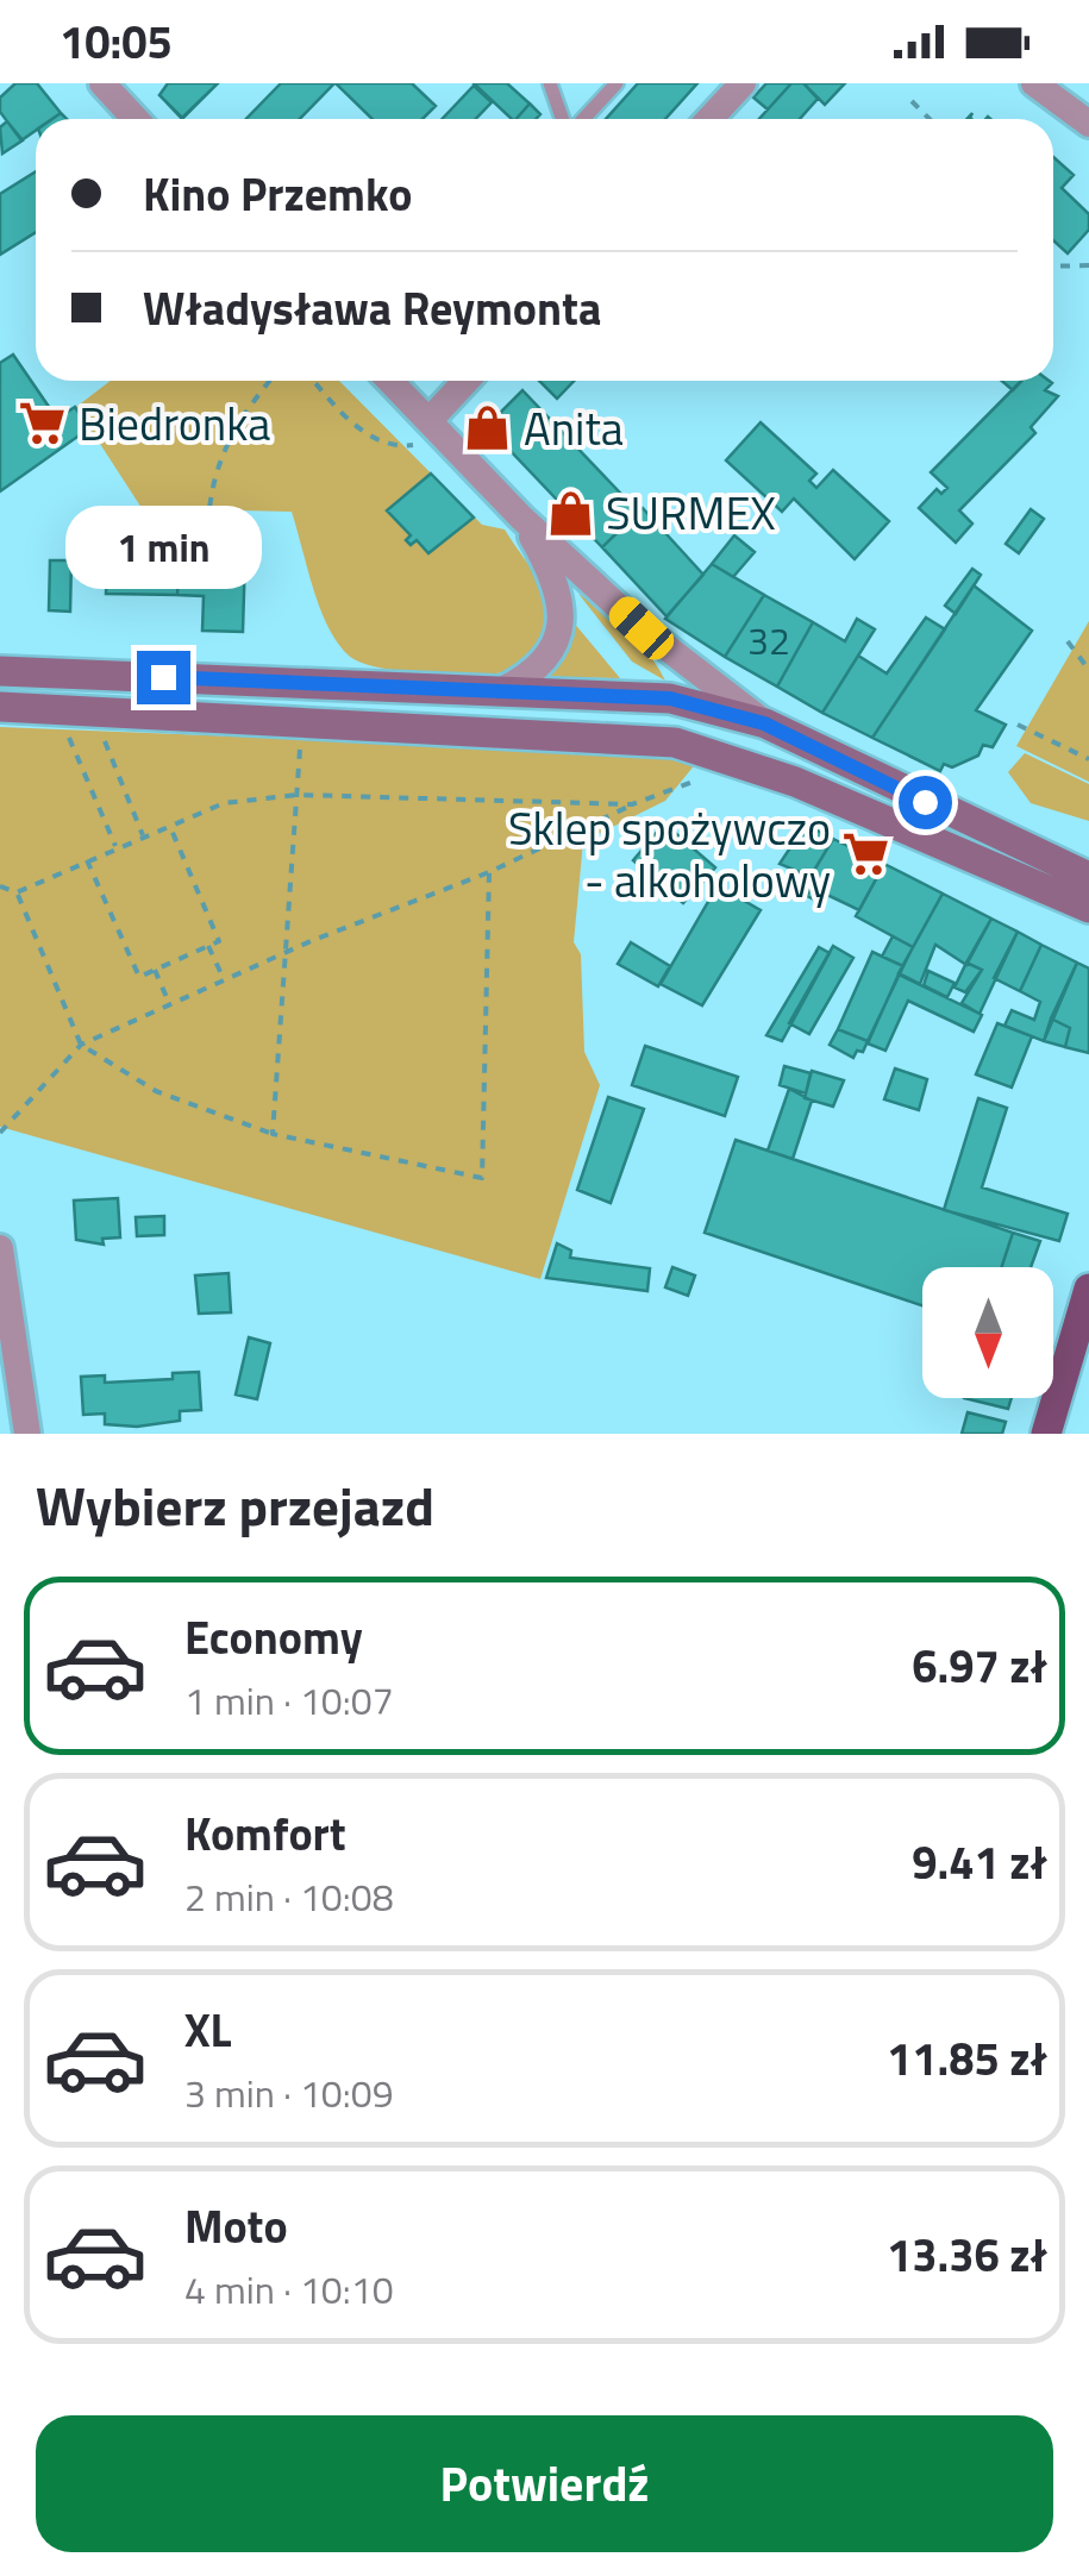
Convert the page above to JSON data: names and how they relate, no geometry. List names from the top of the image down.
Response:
{
  "places": {
    "supermarket": ["Biedronka", "Sklep spożywczo - alkoholowy"],
    "shop": ["Anita", "SURMEX"]
  },
  "house_numbers": ["32"],
  "north": "bottom",
  "page": {
    "status": "10:05",
    "banner": ["Kino Przemko", "Władysława Reymonta"],
    "bubble": "1 min",
    "heading": "Wybierz przejazd",
    "list": [
      {
        "name": "Economy",
        "note": "1 min · 10:07",
        "value": "6.97 zł"
      },
      {
        "name": "Komfort",
        "note": "2 min · 10:08",
        "value": "9.41 zł"
      },
      {
        "name": "XL",
        "note": "3 min · 10:09",
        "value": "11.85 zł"
      },
      {
        "name": "Moto",
        "note": "4 min · 10:10",
        "value": "13.36 zł"
      }
    ],
    "buttons": "Potwierdź"
  }
}
